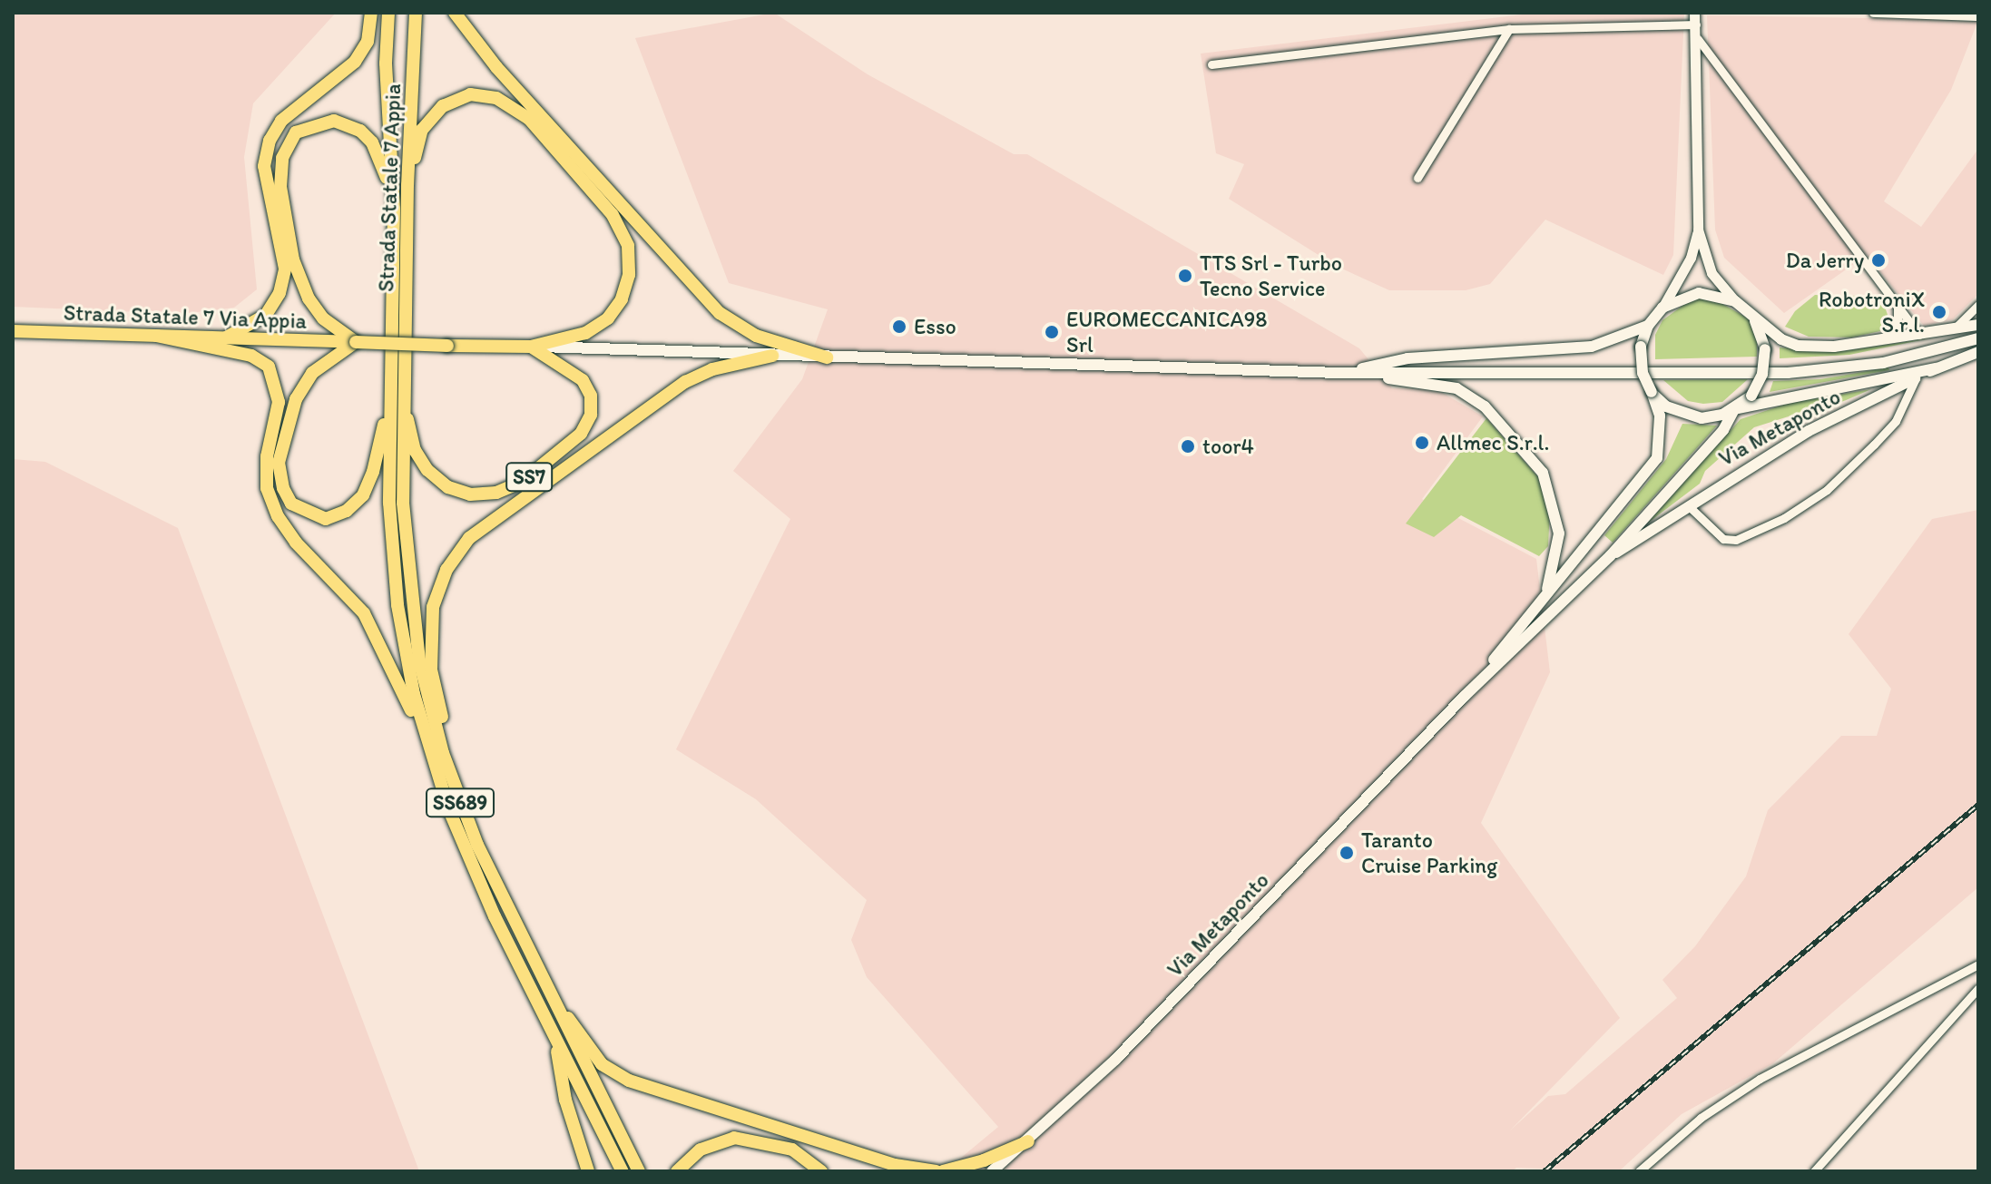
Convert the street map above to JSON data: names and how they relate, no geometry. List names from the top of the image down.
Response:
{
  "streets": {
    "main road": [
      "Strada Statale 7 Appia",
      "Strada Statale 7 Via Appia",
      "Via Metaponto",
      "SS7",
      "SS689"
    ]
  },
  "crossings": [
    ["Strada Statale 7 Appia", "Strada Statale 7 Via Appia"],
    ["Strada Statale 7 Appia", "SS689"],
    ["Strada Statale 7 Via Appia", "SS7"],
    ["SS7", "SS689"]
  ],
  "places": [
    "Da Jerry",
    "TTS Srl - Turbo Tecno Service",
    "RobotroniX S.r.l.",
    "Esso",
    "EUROMECCANICA98 Srl",
    "Allmec S.r.l.",
    "toor4",
    "Taranto Cruise Parking"
  ]
}
